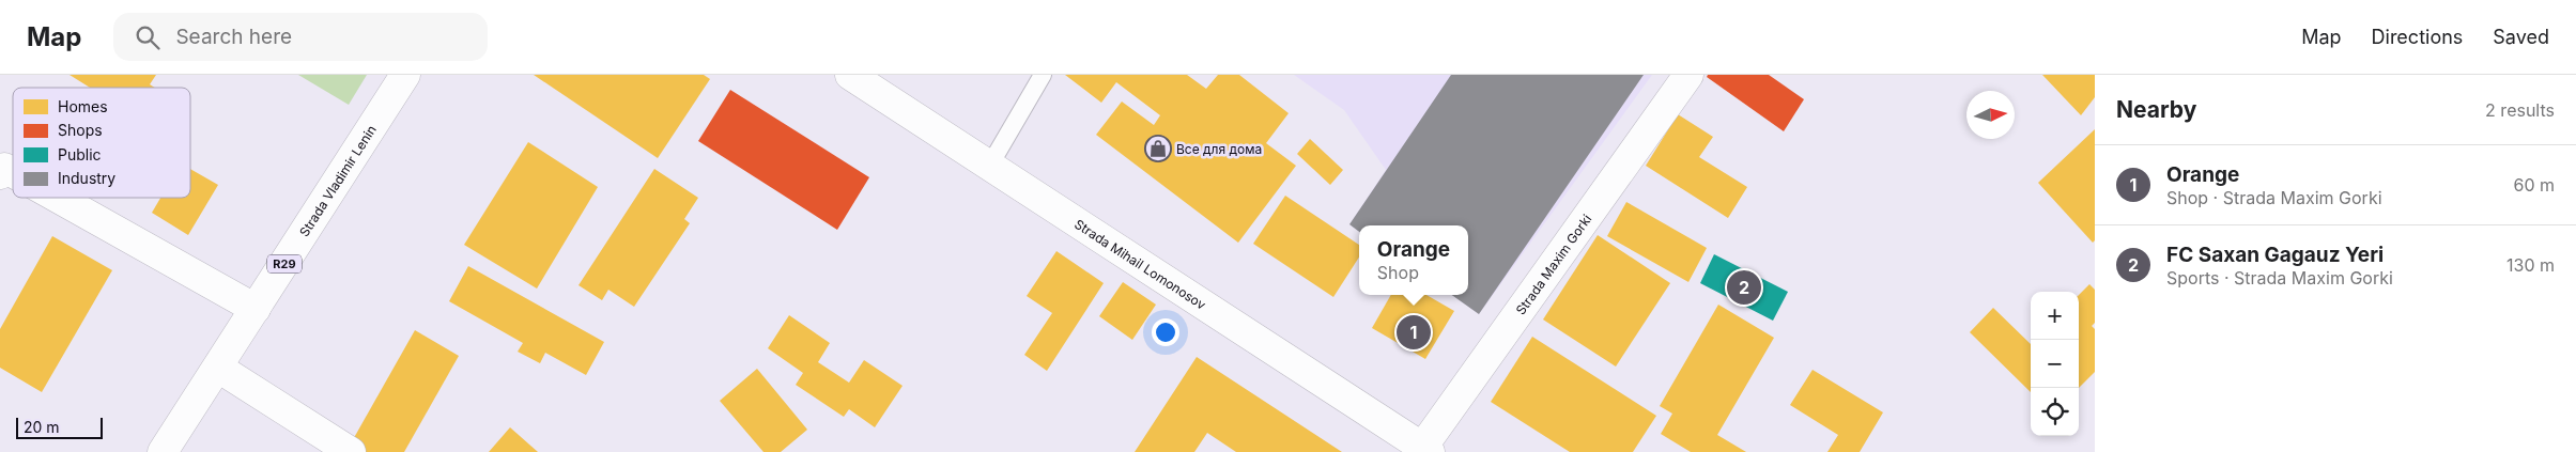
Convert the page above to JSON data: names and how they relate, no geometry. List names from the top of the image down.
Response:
{
  "streets": {
    "street": [
      "Strada Vladimir Lenin",
      "Strada Mihail Lomonosov",
      "Strada Maxim Gorki",
      "R29"
    ]
  },
  "crossings": [
    ["Strada Mihail Lomonosov", "Strada Maxim Gorki"]
  ],
  "places": {
    "shop": ["Все для дома"]
  },
  "legend": [
    "Homes",
    "Shops",
    "Public",
    "Industry"
  ],
  "scale_bar": "20 m",
  "north": "right",
  "page": {
    "header": "Map",
    "search": "Search here",
    "nav": ["Map", "Directions", "Saved"],
    "heading": ["Nearby", "2 results"],
    "list": [
      {
        "mark": "1",
        "name": "Orange",
        "note": "Shop · Strada Maxim Gorki",
        "value": "60 m"
      },
      {
        "mark": "2",
        "name": "FC Saxan Gagauz Yeri",
        "note": "Sports · Strada Maxim Gorki",
        "value": "130 m"
      }
    ],
    "popup": ["Orange", "Shop"],
    "pins": ["2", "1"],
    "map_buttons": ["+", "−"],
    "scale": "20 m"
  }
}
